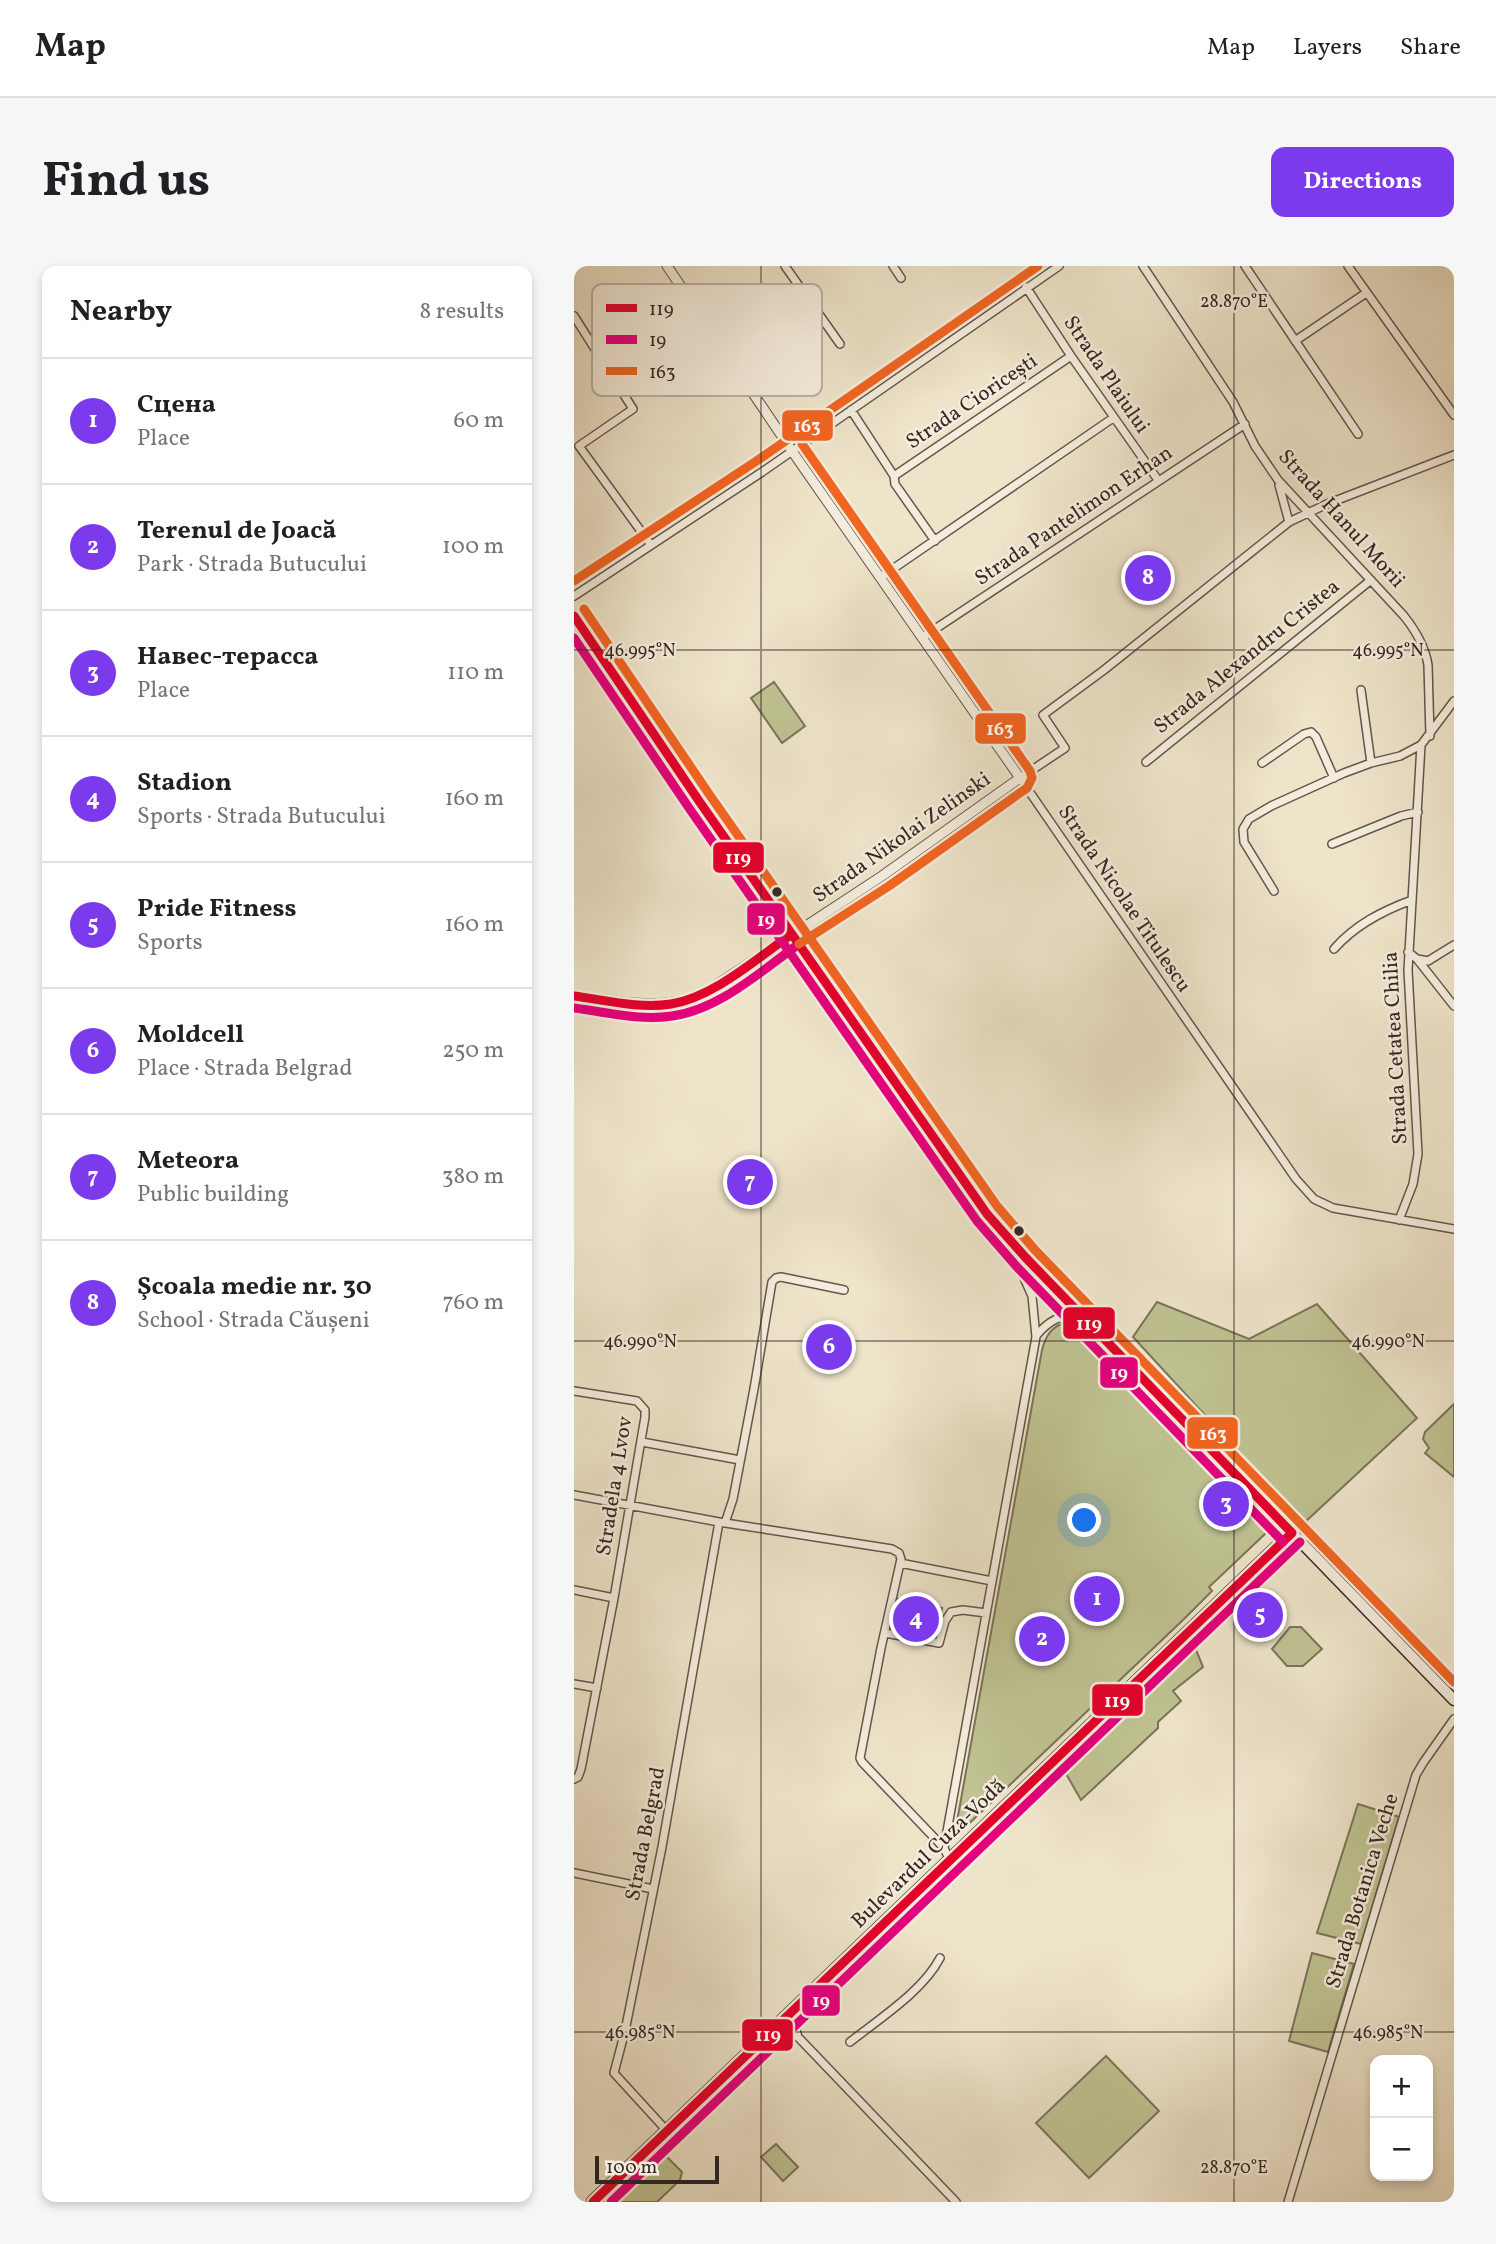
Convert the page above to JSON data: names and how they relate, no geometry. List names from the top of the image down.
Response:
{
  "streets": {
    "main road": ["Bulevardul Cuza-Vodă"],
    "street": [
      "Strada Plaiului",
      "Strada Cioricești",
      "Strada Pantelimon Erhan",
      "Strada Hanul Morii",
      "Strada Alexandru Cristea",
      "Strada Nikolai Zelinski",
      "Strada Nicolae Titulescu",
      "Strada Cetatea Chilia",
      "Stradela 4 Lvov",
      "Strada Belgrad",
      "Strada Botanica Veche"
    ]
  },
  "crossings": [
    ["Strada Plaiului", "Strada Cioricești"],
    ["Strada Plaiului", "Strada Pantelimon Erhan"],
    ["Strada Pantelimon Erhan", "Strada Hanul Morii"],
    ["Strada Pantelimon Erhan", "Strada Nicolae Titulescu"],
    ["Strada Hanul Morii", "Strada Alexandru Cristea"],
    ["Strada Nikolai Zelinski", "Strada Nicolae Titulescu"],
    ["Strada Nicolae Titulescu", "Strada Cetatea Chilia"],
    ["Strada Belgrad", "Bulevardul Cuza-Vodă"]
  ],
  "lines": ["transit line 163", "transit line 119", "transit line 19"],
  "legend": ["119", "19", "163"],
  "scale_bar": "100 m",
  "page": {
    "header": "Map",
    "nav": ["Map", "Layers", "Share"],
    "buttons": "Directions",
    "title": "Find us",
    "heading": ["Nearby", "8 results"],
    "list": [
      {
        "mark": "1",
        "name": "Сцена",
        "note": "Place",
        "value": "60 m"
      },
      {
        "mark": "2",
        "name": "Terenul de Joacă",
        "note": "Park · Strada Butucului",
        "value": "100 m"
      },
      {
        "mark": "3",
        "name": "Навес-терасса",
        "note": "Place",
        "value": "110 m"
      },
      {
        "mark": "4",
        "name": "Stadion",
        "note": "Sports · Strada Butucului",
        "value": "160 m"
      },
      {
        "mark": "5",
        "name": "Pride Fitness",
        "note": "Sports",
        "value": "160 m"
      },
      {
        "mark": "6",
        "name": "Moldcell",
        "note": "Place · Strada Belgrad",
        "value": "250 m"
      },
      {
        "mark": "7",
        "name": "Meteora",
        "note": "Public building",
        "value": "380 m"
      },
      {
        "mark": "8",
        "name": "Şcoala medie nr. 30",
        "note": "School · Strada Căușeni",
        "value": "760 m"
      }
    ],
    "pins": [
      "8",
      "7",
      "6",
      "3",
      "1",
      "5",
      "4",
      "2"
    ],
    "map_buttons": ["+", "−"],
    "scale": "100 m"
  },
  "coordinates": [
    "28.870°E",
    "46.995°N",
    "46.990°N",
    "46.985°N"
  ]
}
